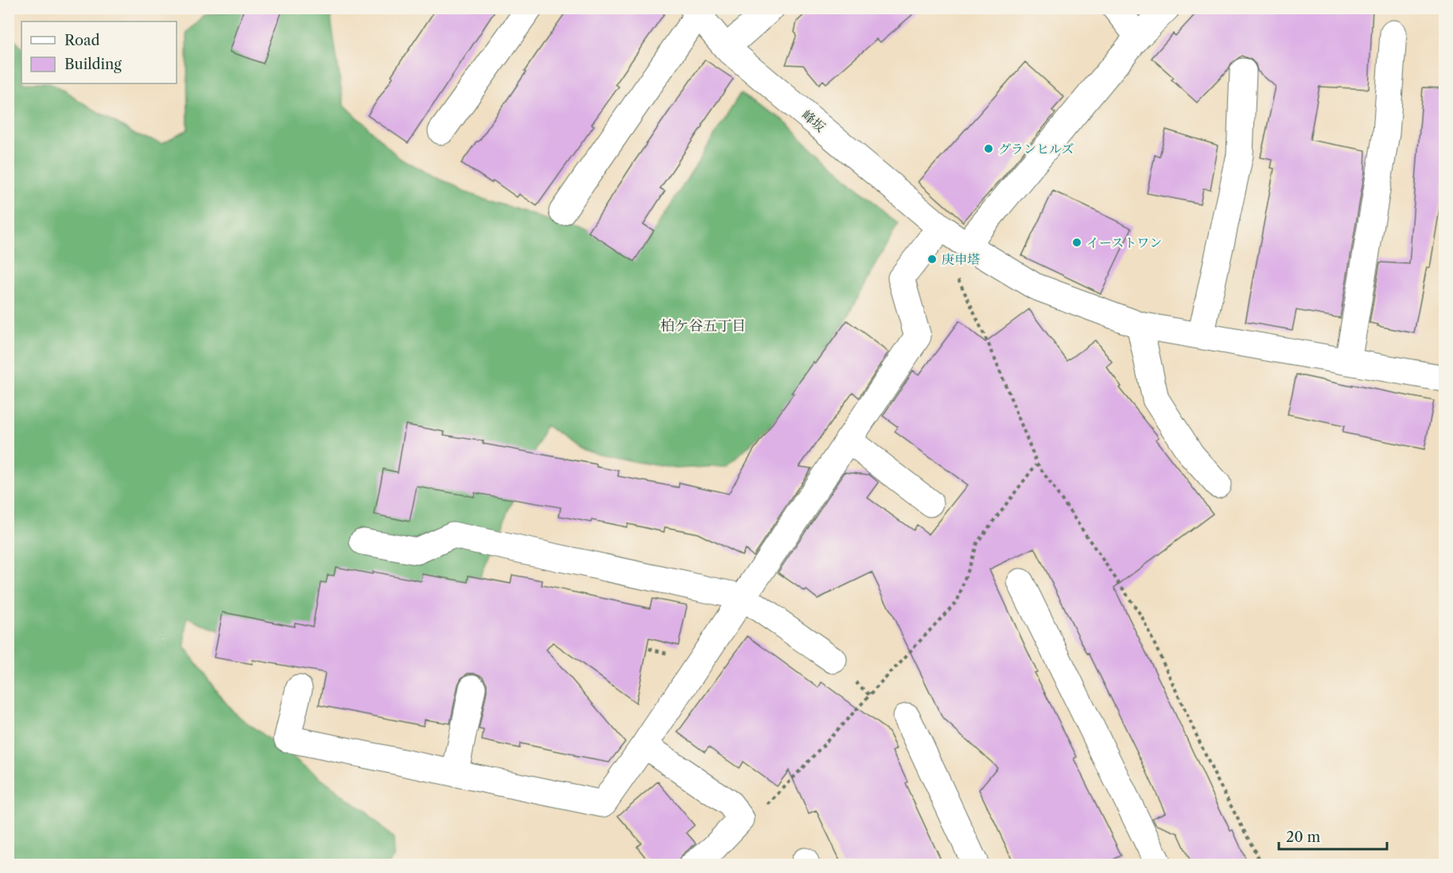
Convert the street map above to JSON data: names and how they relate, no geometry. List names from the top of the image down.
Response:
{
  "streets": {
    "street": ["峰坂"]
  },
  "districts": ["柏ケ谷五丁目"],
  "places": ["グランヒルズ", "イーストワン", "庚申塔"],
  "legend": ["Road", "Building"],
  "scale_bar": "20 m"
}
